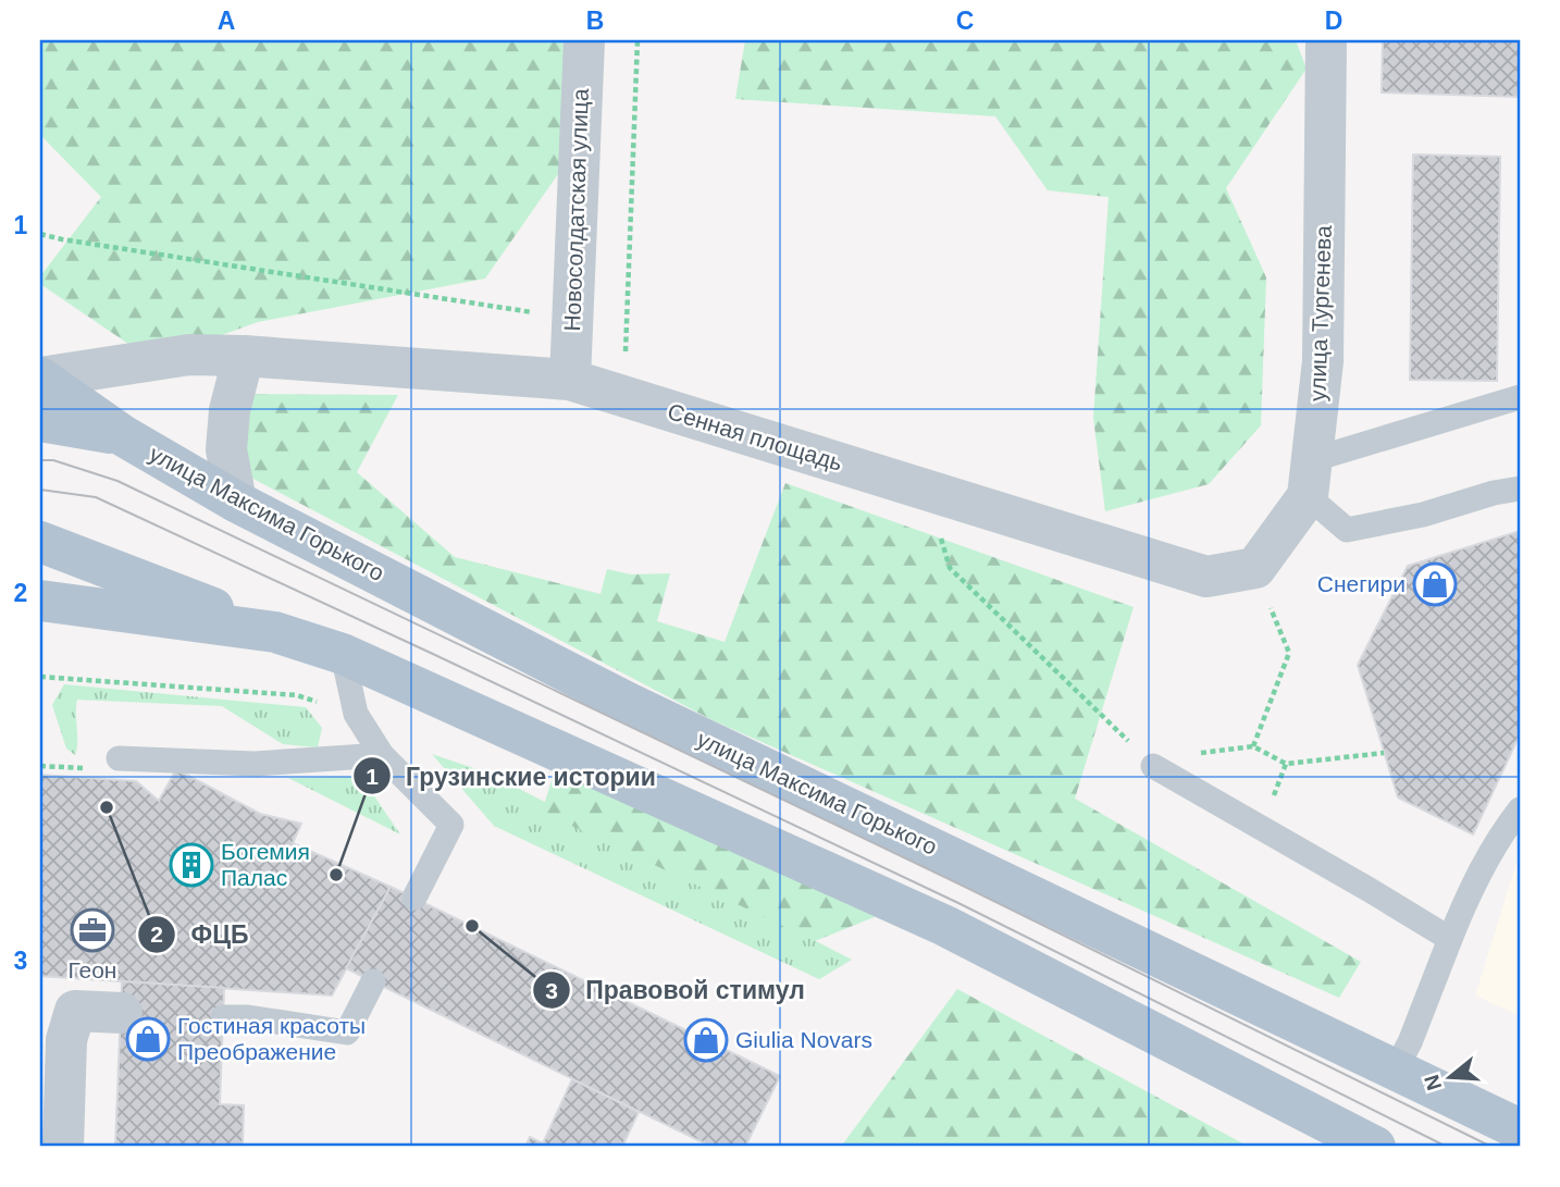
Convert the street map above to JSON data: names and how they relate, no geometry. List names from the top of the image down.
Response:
{
  "streets": {
    "main road": ["улица Максима Горького"],
    "street": ["Новосолдатская улица", "улица Тургенева", "Сенная площадь"]
  },
  "crossings": [
    ["Новосолдатская улица", "Сенная площадь"],
    ["улица Тургенева", "Сенная площадь"],
    ["Сенная площадь", "улица Максима Горького"]
  ],
  "places": {
    "shop": ["Снегири", "Гостиная красоты Преображение", "Giulia Novars"],
    "other": ["ФЦБ", "Грузинские истории", "Правовой стимул"],
    "building": ["Богемия Палас"],
    "office": ["Геон"]
  },
  "north": "left",
  "grid": {
    "columns": [
      "A",
      "B",
      "C",
      "D"
    ],
    "rows": ["1", "2", "3"]
  }
}
